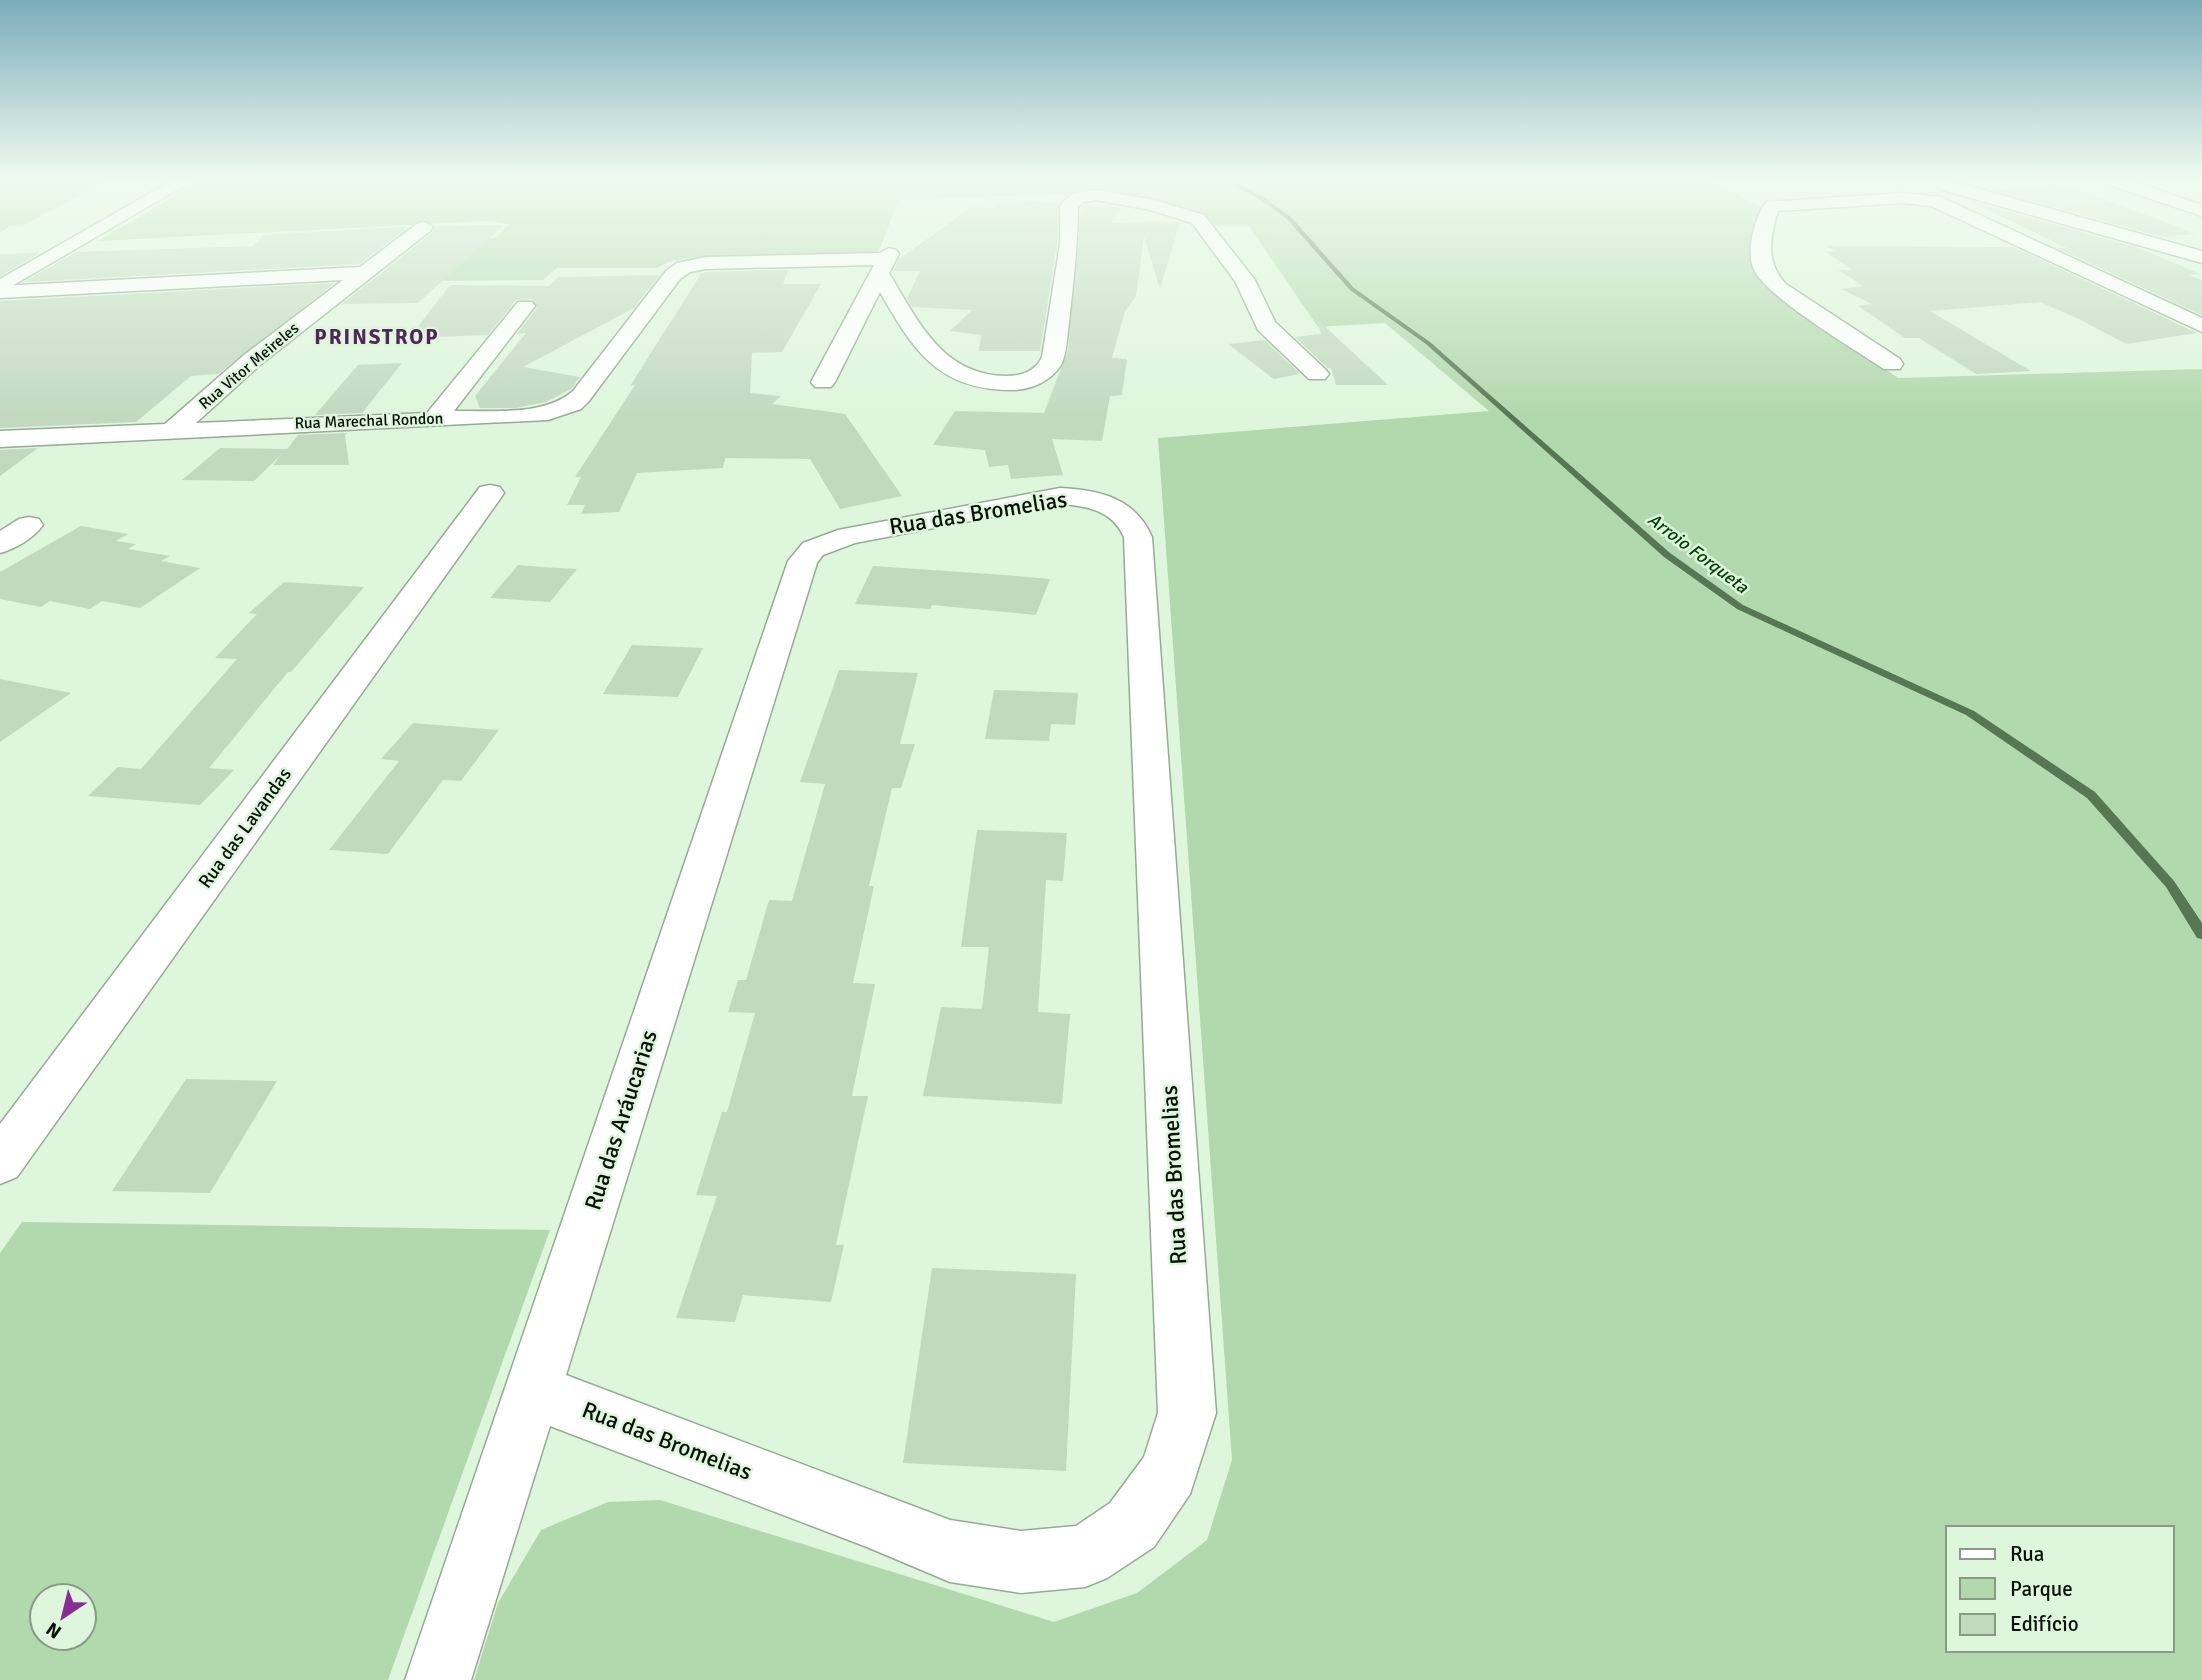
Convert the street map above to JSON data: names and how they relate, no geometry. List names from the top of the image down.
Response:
{
  "streets": {
    "street": [
      "Rua Vitor Meireles",
      "Rua Marechal Rondon",
      "Rua das Bromelias",
      "Rua das Lavandas",
      "Rua das Aráucarias"
    ]
  },
  "crossings": [
    ["Rua Vitor Meireles", "Rua Marechal Rondon"],
    ["Rua das Bromelias", "Rua das Aráucarias"]
  ],
  "districts": ["PRINSTROP"],
  "water": ["Arroio Forqueta"],
  "legend": ["Rua", "Parque", "Edifício"],
  "north": "bottom left"
}
